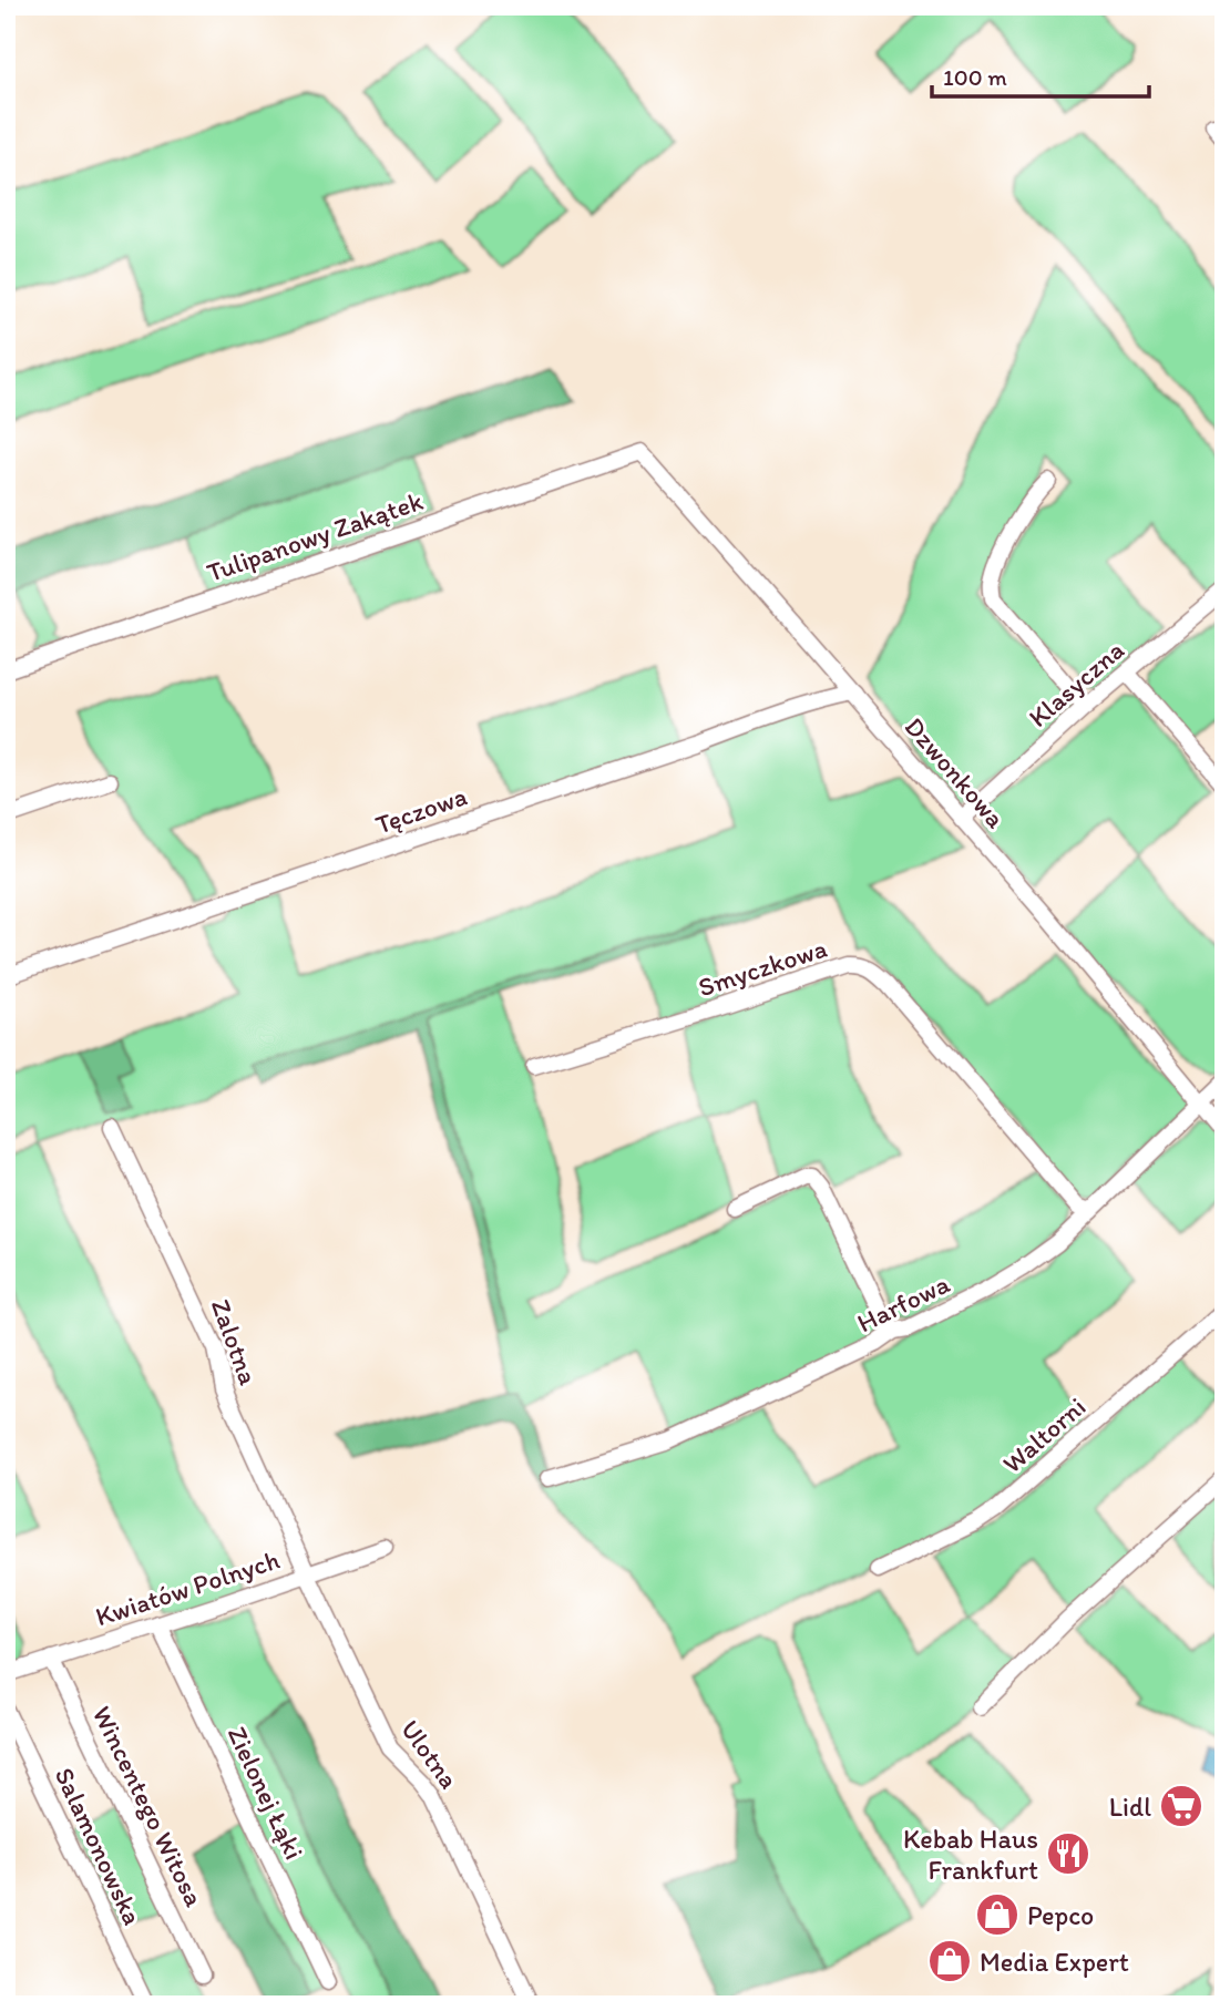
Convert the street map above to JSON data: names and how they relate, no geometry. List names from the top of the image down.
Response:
{
  "streets": {
    "street": [
      "Tulipanowy Zakątek",
      "Klasyczna",
      "Dzwonkowa",
      "Tęczowa",
      "Smyczkowa",
      "Harfowa",
      "Zalotna",
      "Waltorni",
      "Kwiatów Polnych",
      "Ulotna",
      "Zielonej Łąki",
      "Wincentego Witosa",
      "Salamonowska"
    ]
  },
  "crossings": [
    ["Tulipanowy Zakątek", "Dzwonkowa"],
    ["Klasyczna", "Dzwonkowa"],
    ["Dzwonkowa", "Tęczowa"],
    ["Dzwonkowa", "Harfowa"],
    ["Smyczkowa", "Harfowa"],
    ["Zalotna", "Kwiatów Polnych"],
    ["Zalotna", "Ulotna"],
    ["Kwiatów Polnych", "Ulotna"],
    ["Kwiatów Polnych", "Zielonej Łąki"],
    ["Kwiatów Polnych", "Wincentego Witosa"]
  ],
  "places": {
    "supermarket": ["Lidl"],
    "restaurant": ["Kebab Haus Frankfurt"],
    "shop": ["Pepco", "Media Expert"]
  },
  "scale_bar": "100 m"
}
